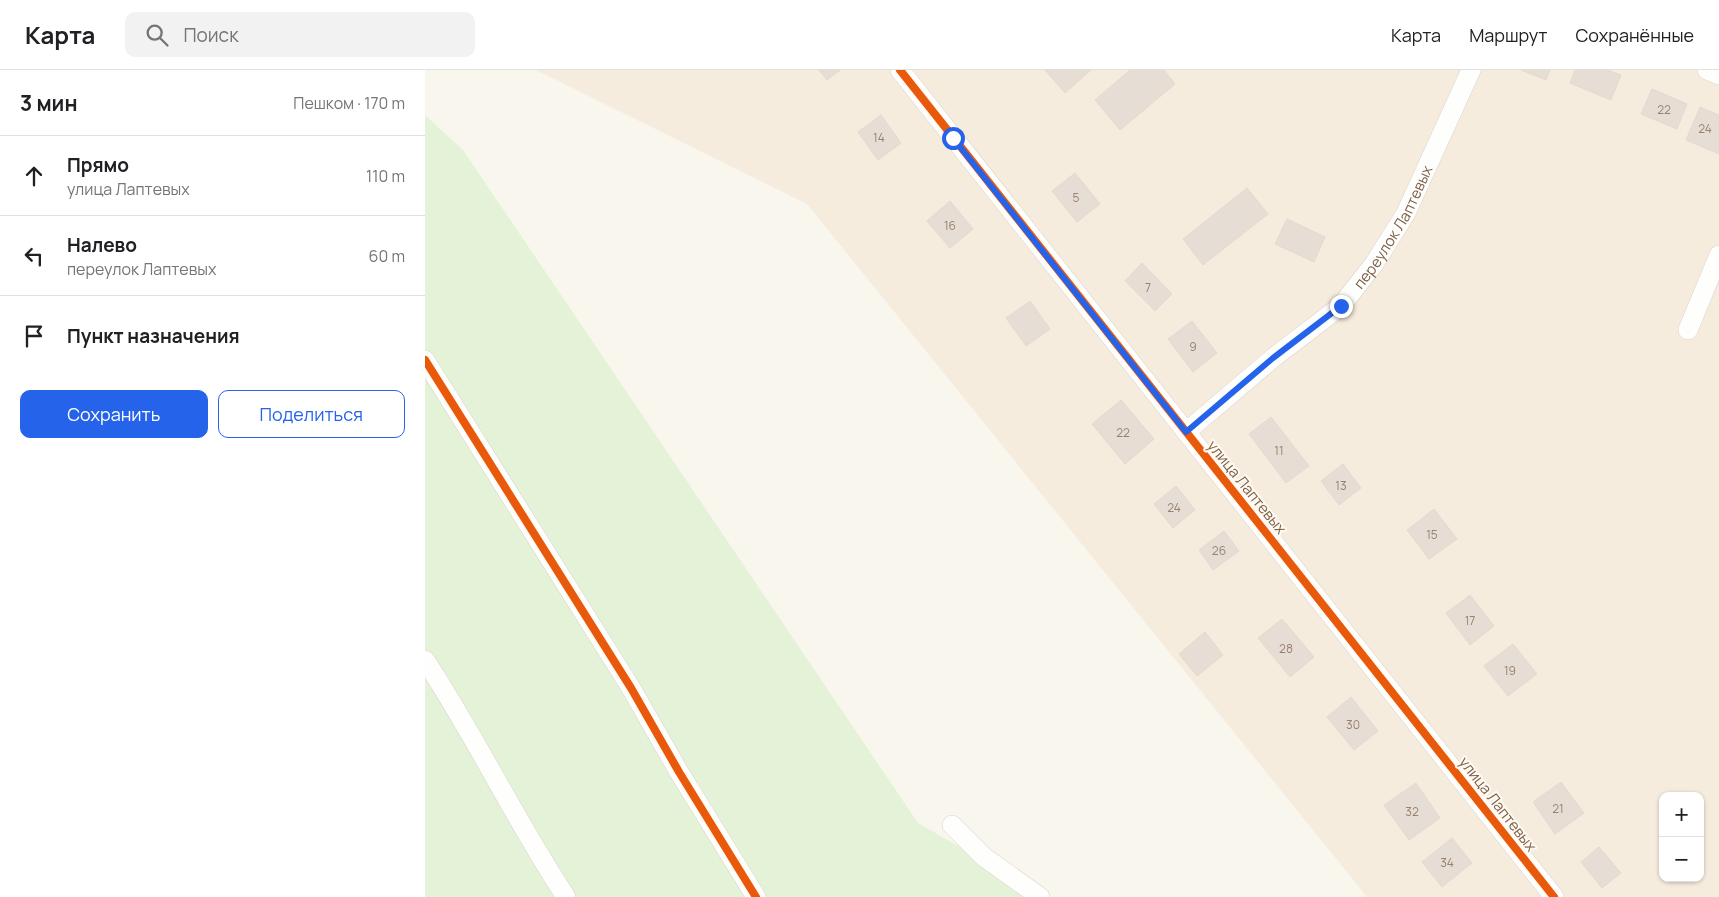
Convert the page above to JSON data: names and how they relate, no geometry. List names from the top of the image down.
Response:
{
  "streets": {
    "street": ["переулок Лаптевых", "улица Лаптевых"]
  },
  "crossings": [
    ["переулок Лаптевых", "улица Лаптевых"]
  ],
  "house_numbers": [
    "22",
    "24",
    "14",
    "5",
    "16",
    "7",
    "9",
    "22",
    "11",
    "13",
    "24",
    "15",
    "26",
    "17",
    "28",
    "19",
    "30",
    "21",
    "32",
    "34"
  ],
  "page": {
    "header": "Карта",
    "search": "Поиск",
    "nav": ["Карта", "Маршрут", "Сохранённые"],
    "heading": ["3 мин", "Пешком · 170 m"],
    "list": [
      ["Прямо", "улица Лаптевых", "110 m"],
      ["Налево", "переулок Лаптевых", "60 m"],
      "Пункт назначения"
    ],
    "buttons": ["Сохранить", "Поделиться"],
    "map_buttons": ["+", "−"]
  }
}
